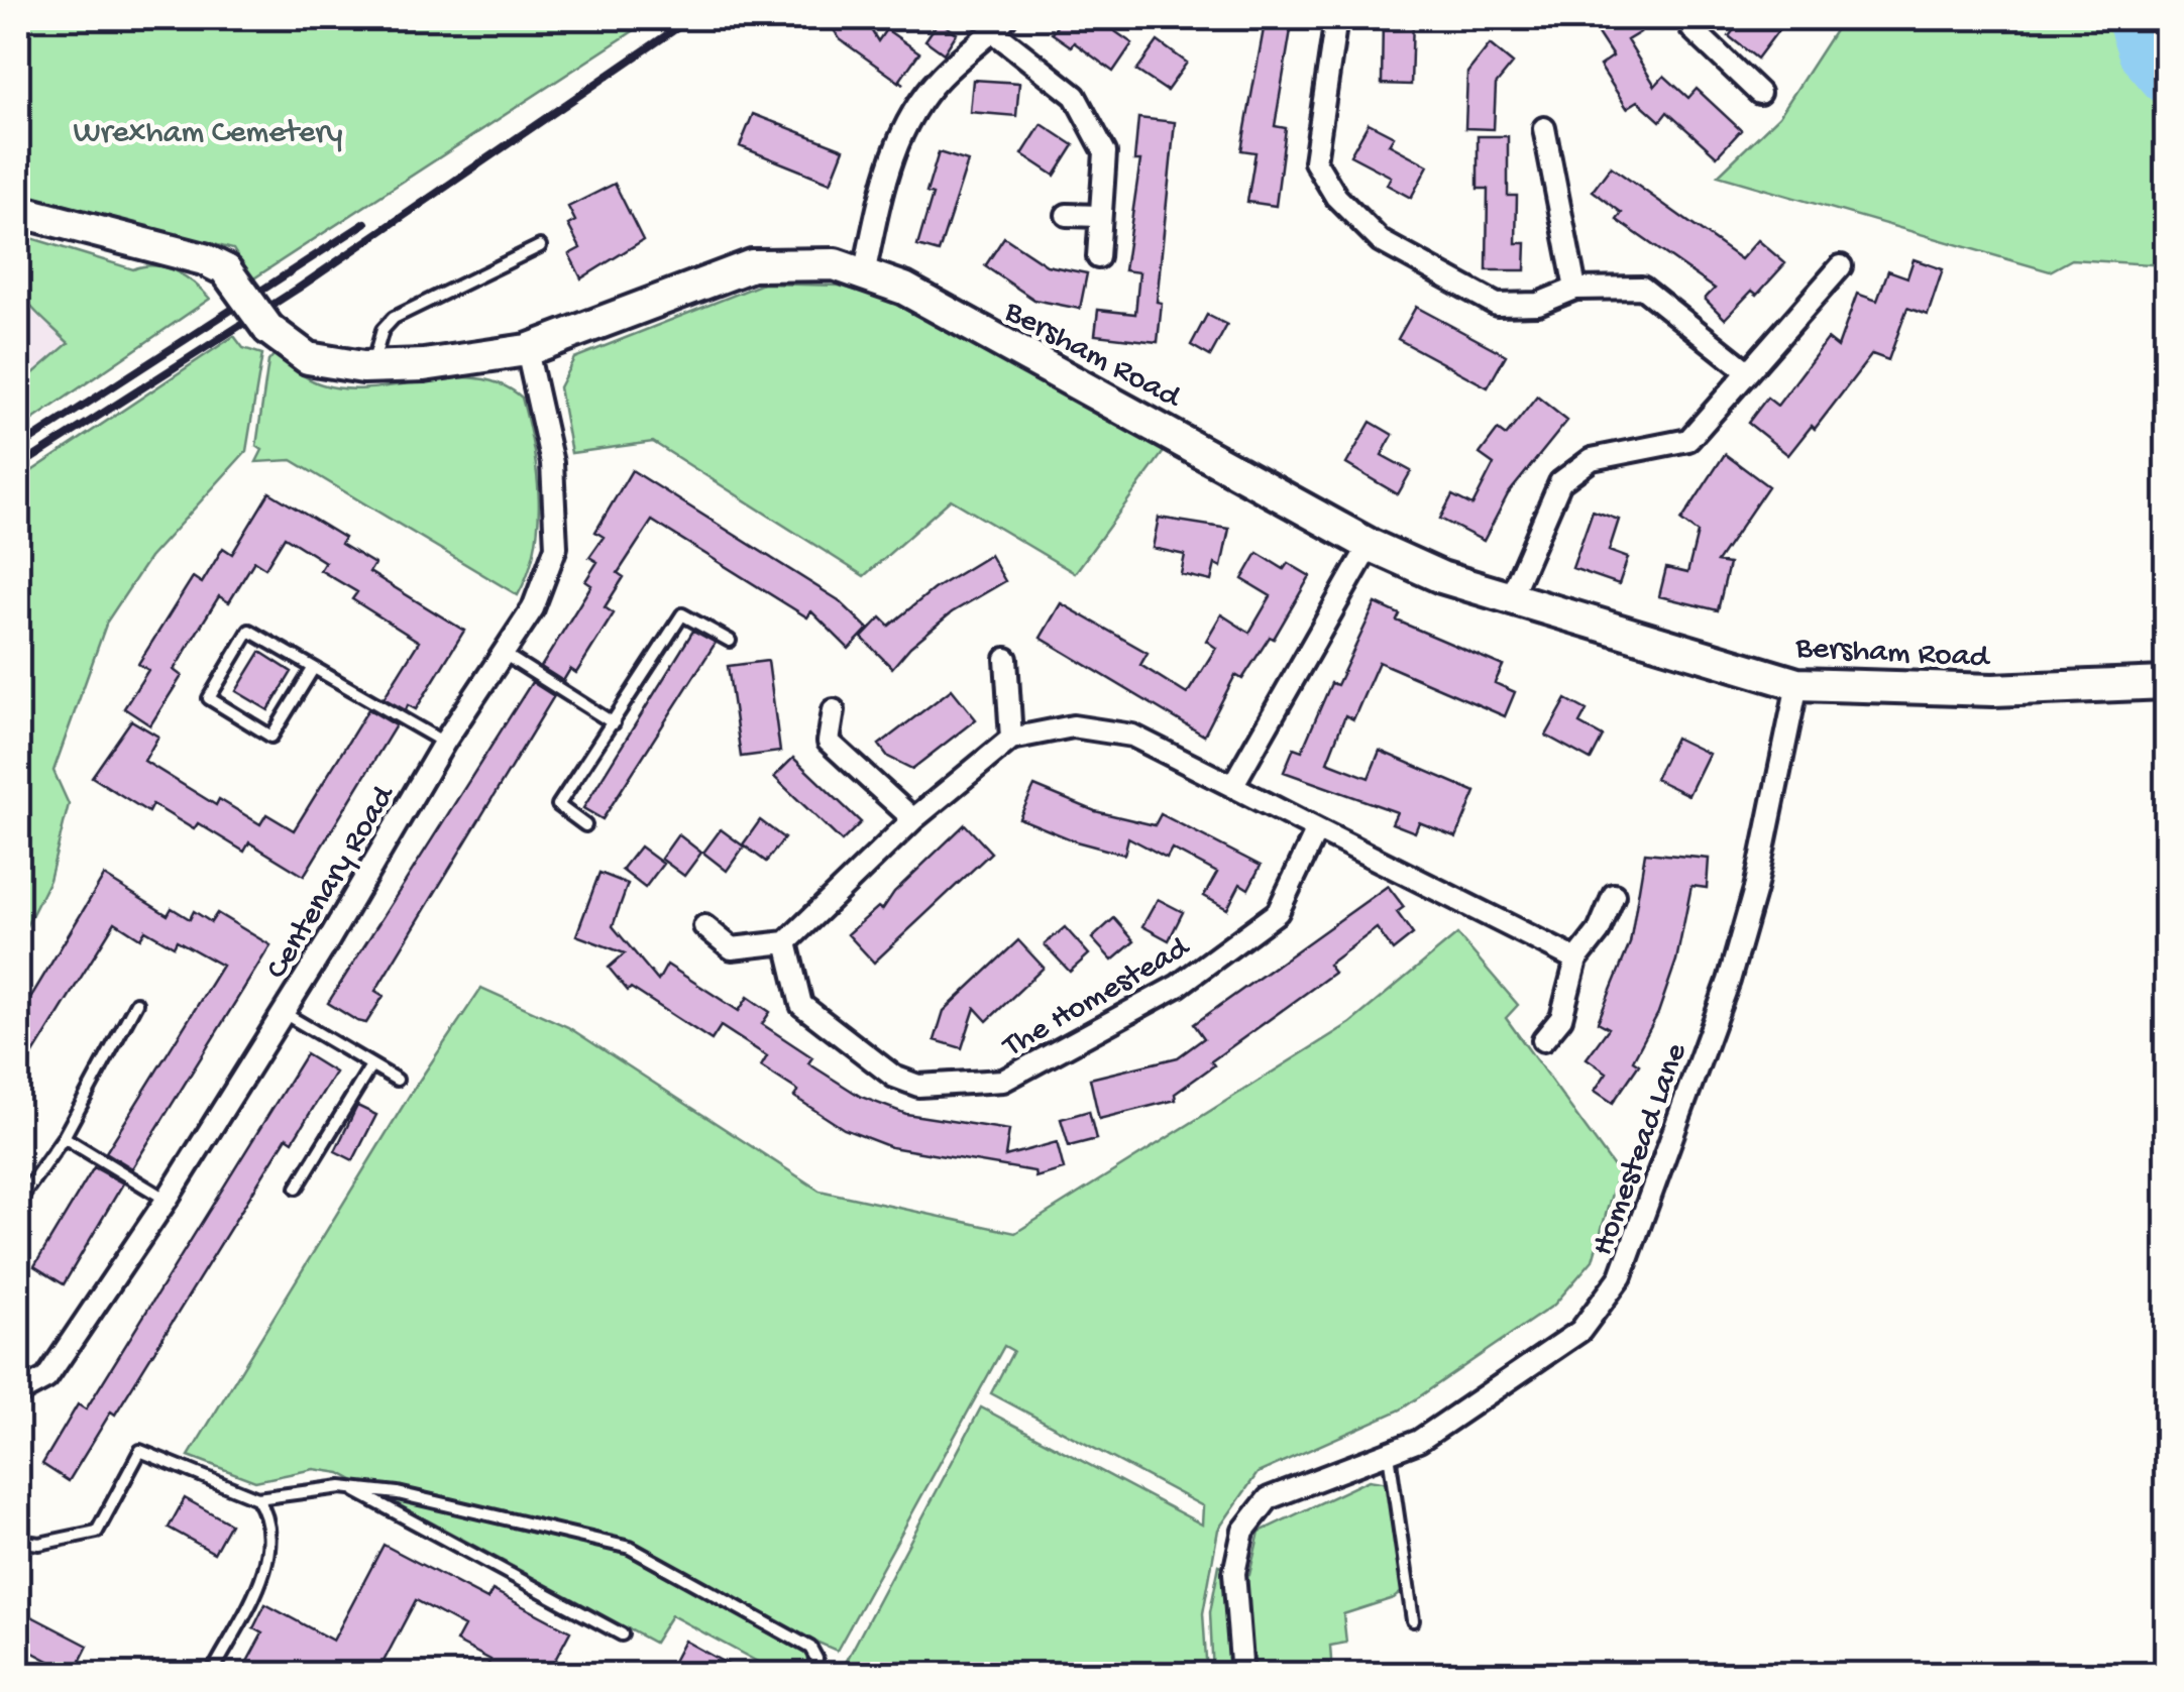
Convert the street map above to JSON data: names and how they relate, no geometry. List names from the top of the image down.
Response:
{
  "streets": {
    "main road": ["Bersham Road"],
    "street": ["Centenary Road", "The Homestead", "Homestead Lane"]
  },
  "crossings": [
    ["Bersham Road", "Centenary Road"],
    ["Bersham Road", "Homestead Lane"]
  ],
  "parks": ["Wrexham Cemetery"]
}
